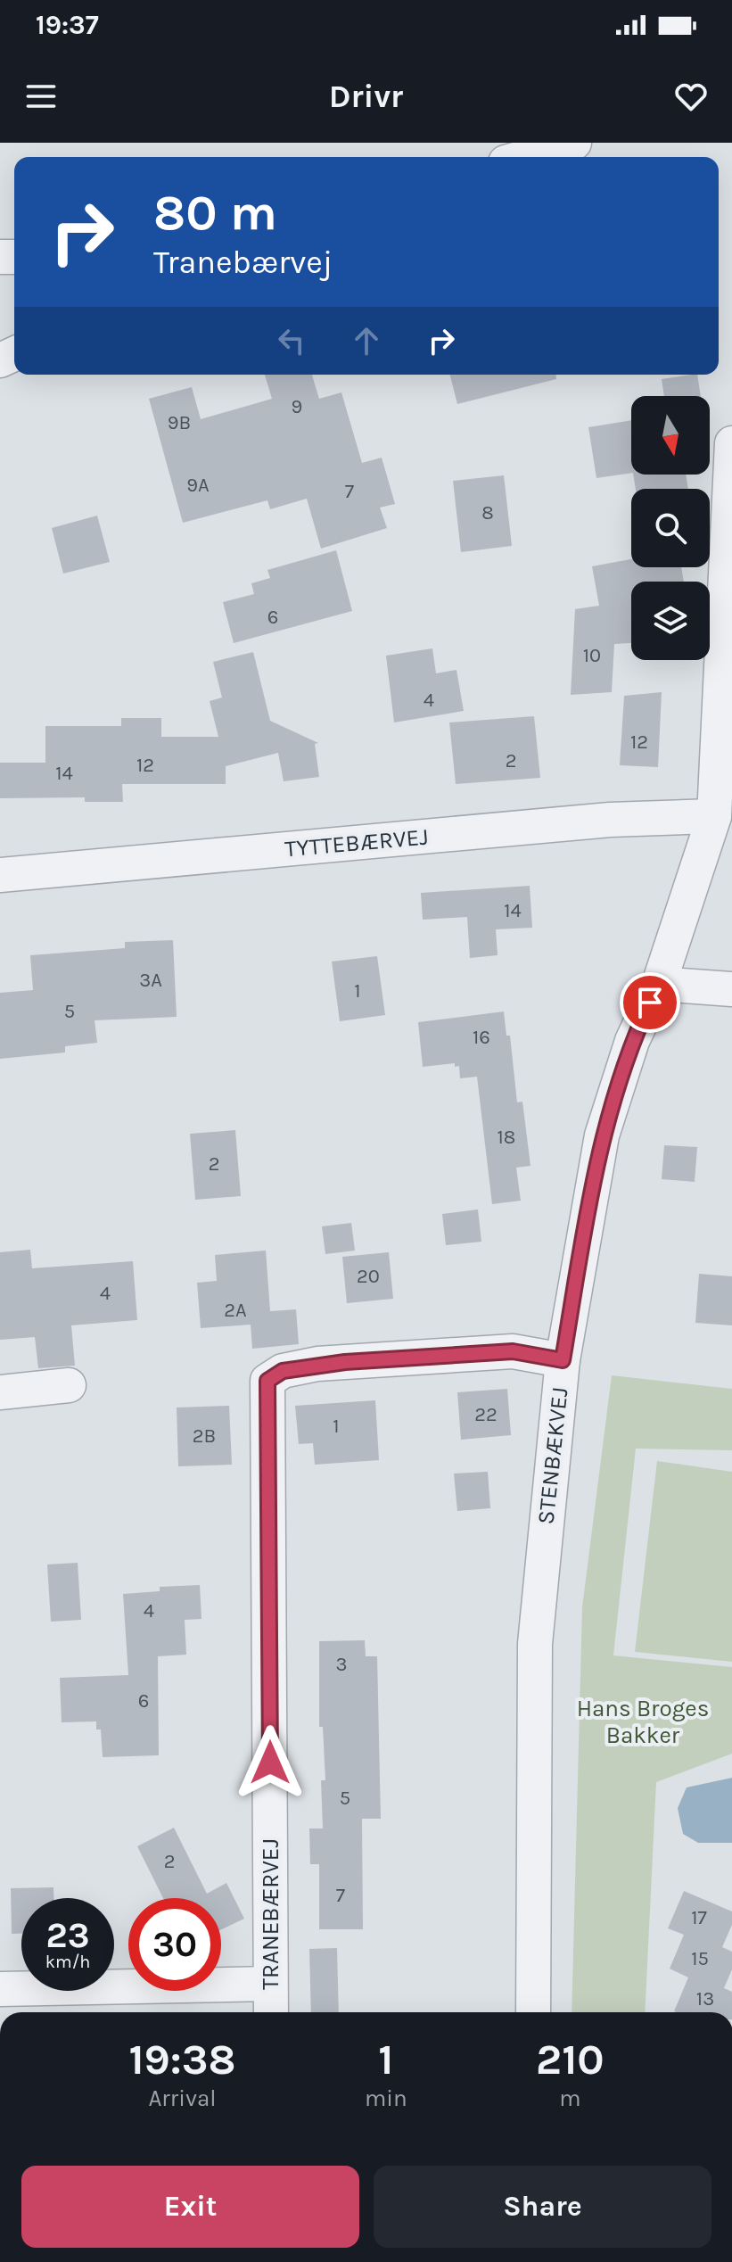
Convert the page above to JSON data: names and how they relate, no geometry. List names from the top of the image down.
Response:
{
  "streets": {
    "street": ["TYTTEBÆRVEJ", "STENBÆKVEJ", "TRANEBÆRVEJ"]
  },
  "crossings": [
    ["TYTTEBÆRVEJ", "STENBÆKVEJ"],
    ["STENBÆKVEJ", "TRANEBÆRVEJ"]
  ],
  "parks": ["Hans Broges Bakker"],
  "house_numbers": [
    "9",
    "9B",
    "9A",
    "7",
    "8",
    "6",
    "10",
    "4",
    "12",
    "2",
    "12",
    "14",
    "14",
    "3A",
    "1",
    "5",
    "16",
    "18",
    "2",
    "20",
    "4",
    "2A",
    "22",
    "1",
    "2B",
    "4",
    "3",
    "6",
    "5",
    "2",
    "7",
    "17",
    "15",
    "13"
  ],
  "north": "bottom",
  "page": {
    "status": "19:37",
    "header": "Drivr",
    "turn": ["80 m", "Tranebærvej"],
    "speed": "23 km/h",
    "limit": "30",
    "eta": [
      "19:38",
      "Arrival",
      "1",
      "min",
      "210",
      "m"
    ],
    "buttons": ["Exit", "Share"]
  }
}
